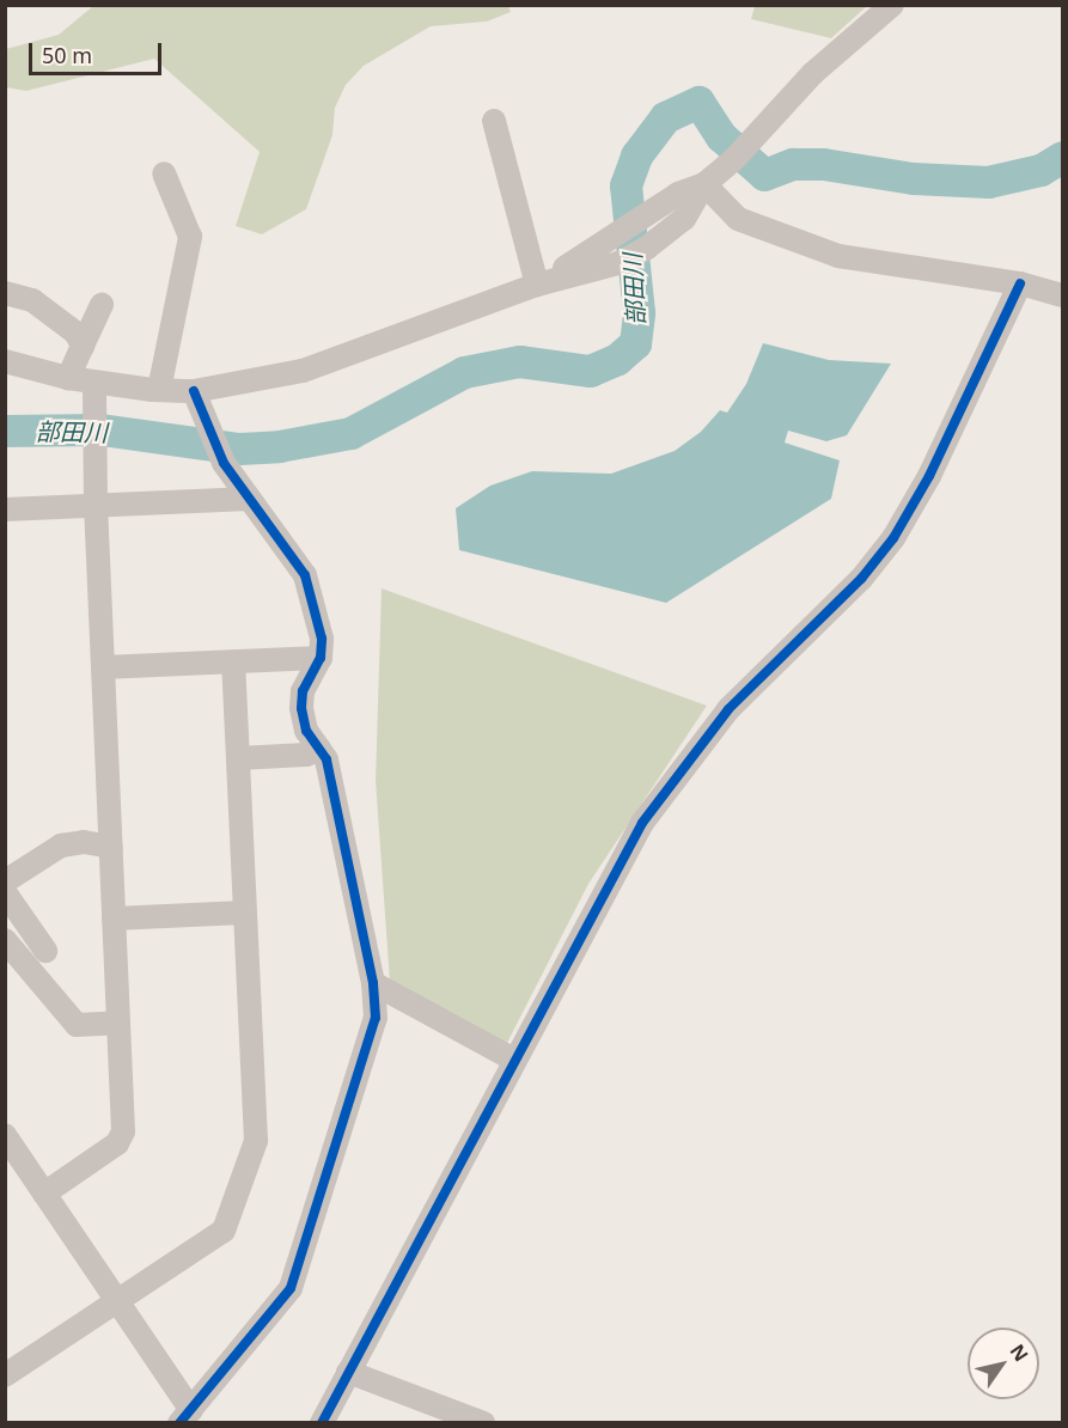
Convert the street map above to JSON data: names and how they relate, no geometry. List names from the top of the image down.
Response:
{
  "water": ["部田川"],
  "scale_bar": "50 m",
  "north": "top right"
}
